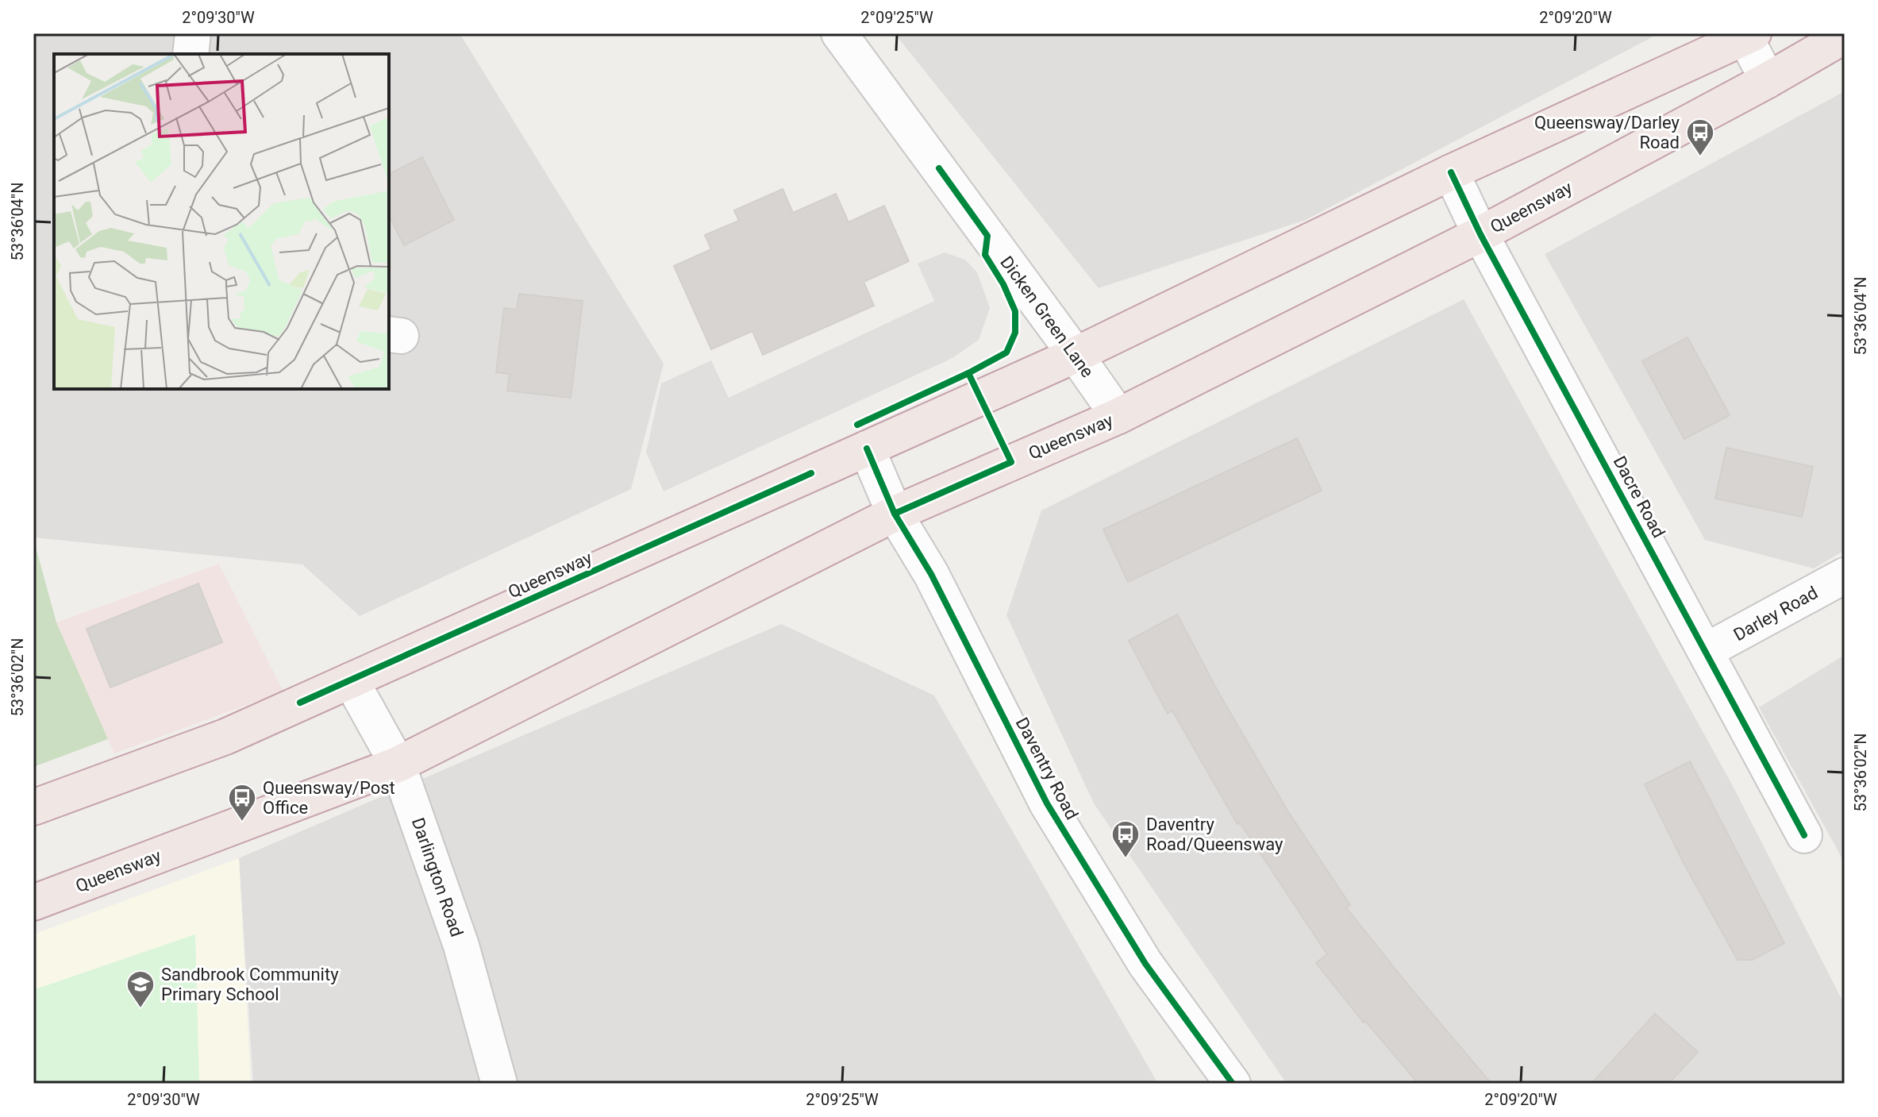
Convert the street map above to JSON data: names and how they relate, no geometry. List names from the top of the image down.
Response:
{
  "streets": {
    "highway": ["Queensway"],
    "street": [
      "Dicken Green Lane",
      "Dacre Road",
      "Darley Road",
      "Daventry Road",
      "Darlington Road"
    ]
  },
  "crossings": [
    ["Queensway", "Dicken Green Lane"],
    ["Queensway", "Dacre Road"],
    ["Queensway", "Daventry Road"],
    ["Queensway", "Darlington Road"],
    ["Dacre Road", "Darley Road"]
  ],
  "places": {
    "bus stop": ["Queensway/Darley Road", "Queensway/Post Office", "Daventry Road/Queensway"],
    "school or university": ["Sandbrook Community Primary School"]
  },
  "coordinates": [
    "2°09'30\"W",
    "2°09'25\"W",
    "2°09'20\"W",
    "53°36'04\"N",
    "53°36'02\"N"
  ]
}
